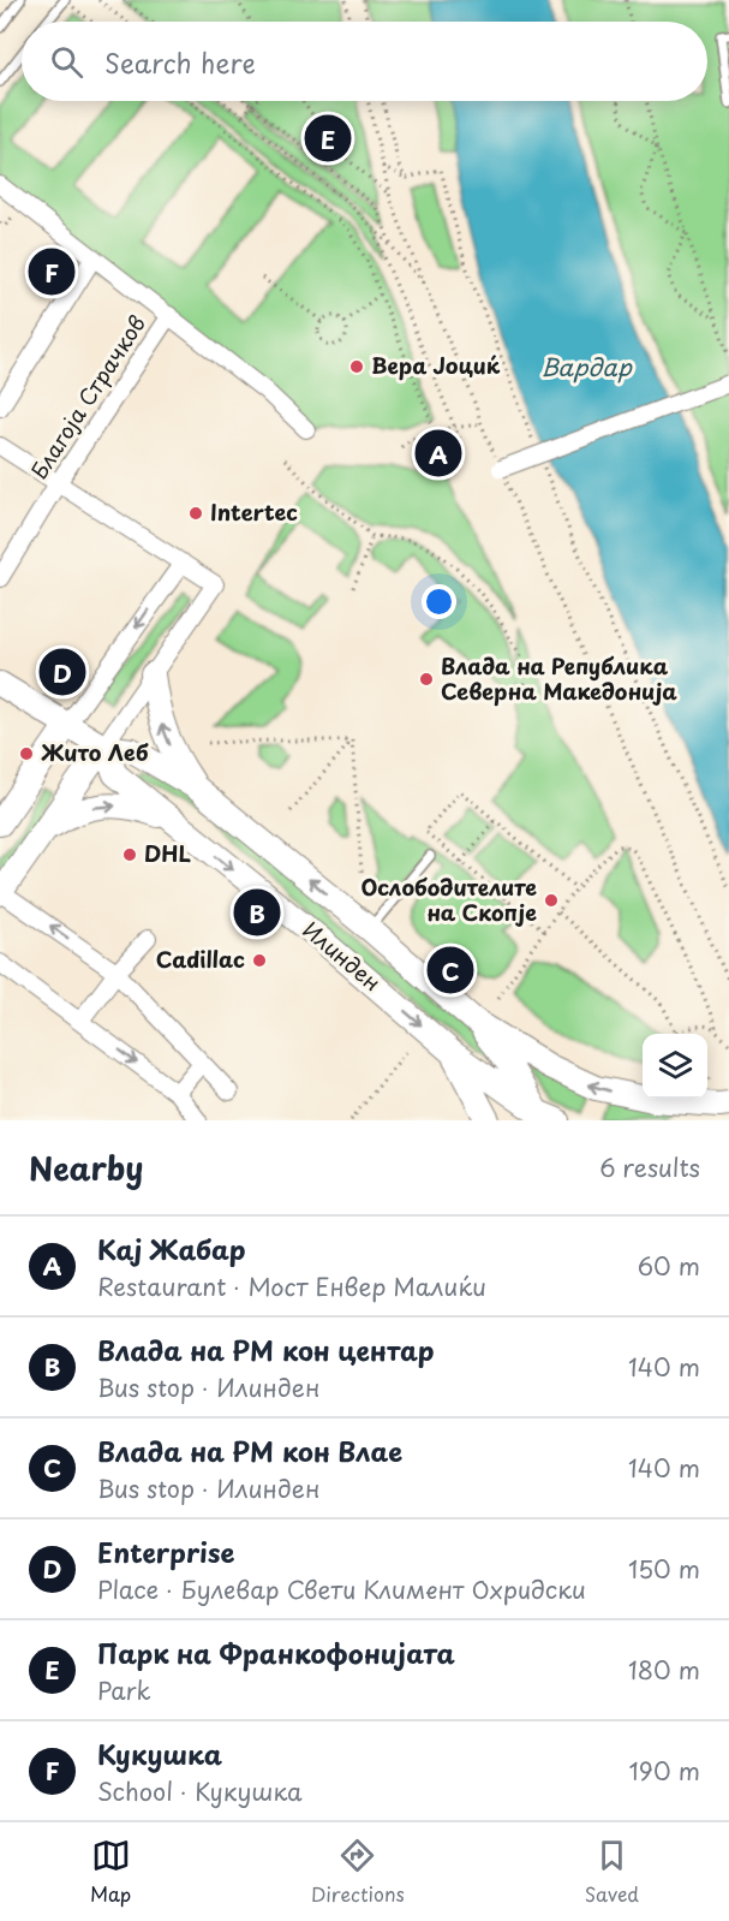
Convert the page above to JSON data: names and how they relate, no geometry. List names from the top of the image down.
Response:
{
  "streets": {
    "street": ["Благоја Страчков", "Илинден"]
  },
  "water": ["Вардар"],
  "places": [
    "Вера Јоциќ",
    "Intertec",
    "Влада на Република Северна Македонија",
    "Жито Леб",
    "DHL",
    "Ослободителите на Скопје",
    "Cadillac"
  ],
  "page": {
    "search": "Search here",
    "pins": [
      "E",
      "F",
      "A",
      "D",
      "B",
      "C"
    ],
    "heading": ["Nearby", "6 results"],
    "list": [
      {
        "mark": "A",
        "name": "Кај Жабар",
        "note": "Restaurant · Мост Енвер Малиќи",
        "value": "60 m"
      },
      {
        "mark": "B",
        "name": "Влада на РМ кон центар",
        "note": "Bus stop · Илинден",
        "value": "140 m"
      },
      {
        "mark": "C",
        "name": "Влада на РМ кон Влае",
        "note": "Bus stop · Илинден",
        "value": "140 m"
      },
      {
        "mark": "D",
        "name": "Enterprise",
        "note": "Place · Булевар Свети Климент Охридски",
        "value": "150 m"
      },
      {
        "mark": "E",
        "name": "Парк на Франкофонијата",
        "note": "Park",
        "value": "180 m"
      },
      {
        "mark": "F",
        "name": "Кукушка",
        "note": "School · Кукушка",
        "value": "190 m"
      }
    ],
    "nav": ["Map", "Directions", "Saved"]
  }
}
